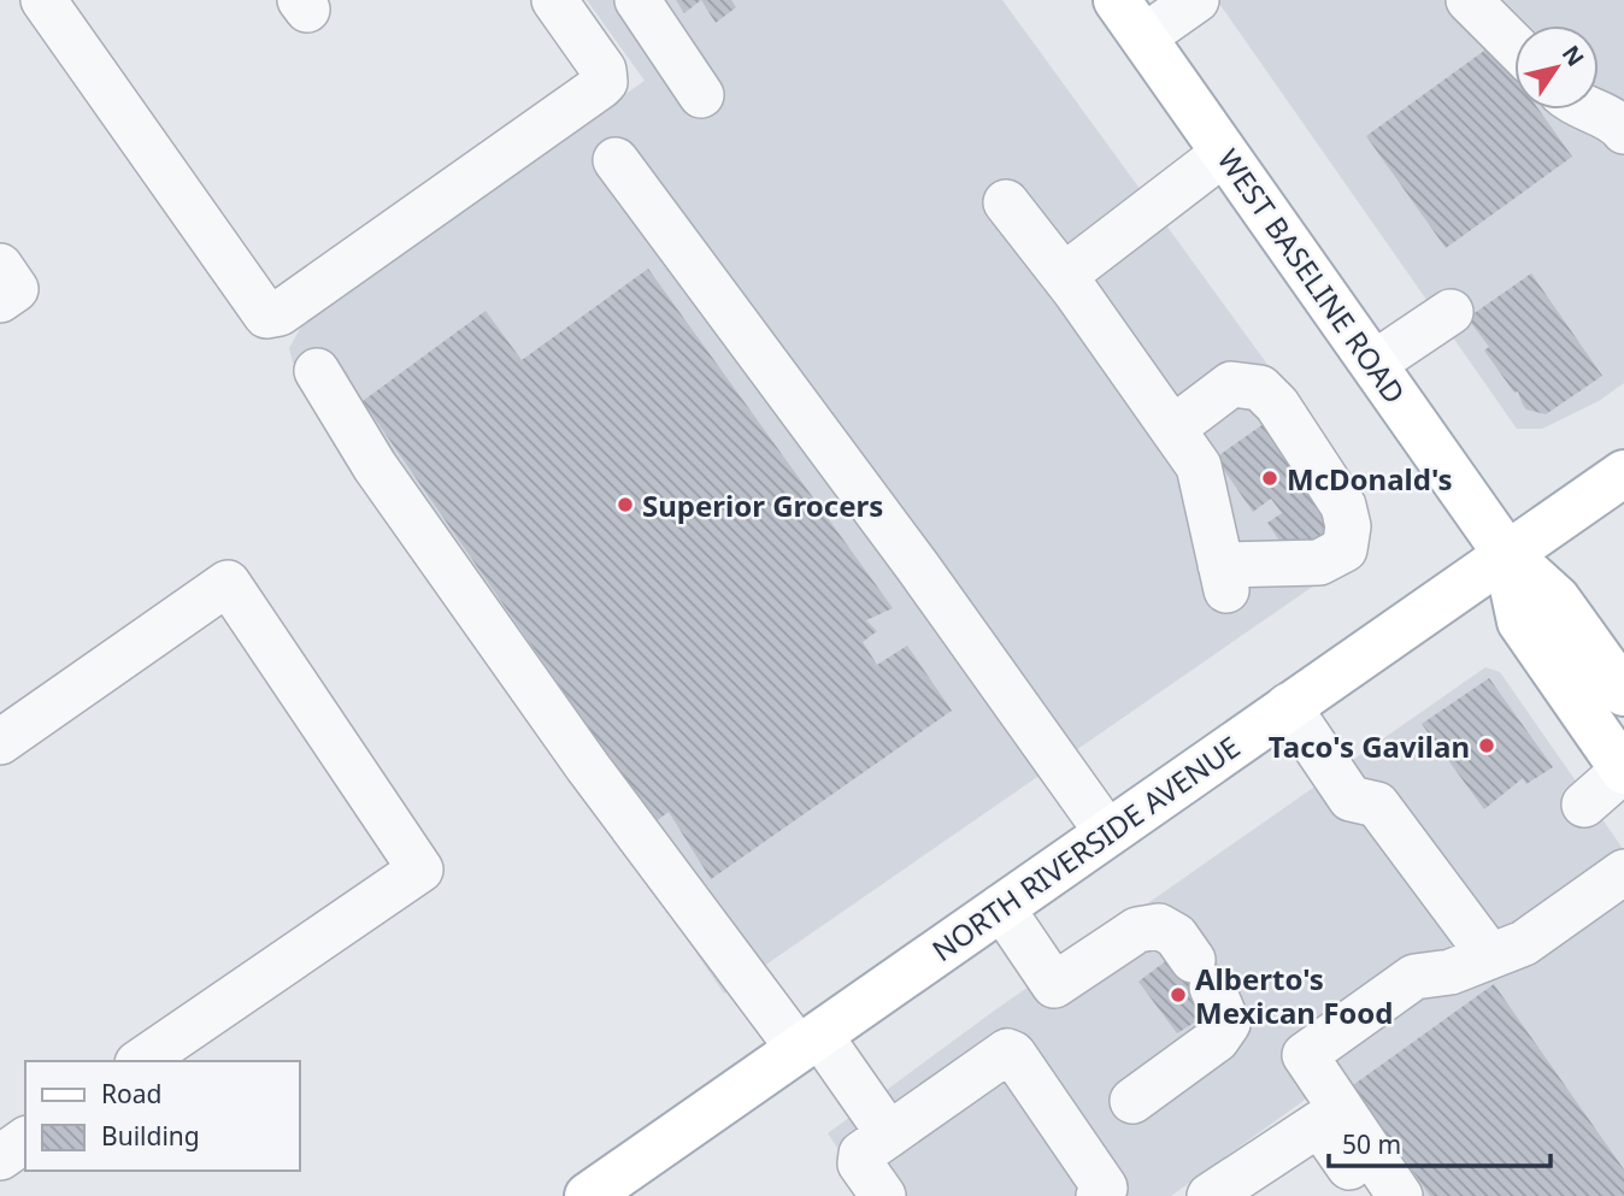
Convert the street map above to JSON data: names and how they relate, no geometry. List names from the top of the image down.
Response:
{
  "streets": {
    "main road": ["WEST BASELINE ROAD", "NORTH RIVERSIDE AVENUE"]
  },
  "crossings": [
    ["WEST BASELINE ROAD", "NORTH RIVERSIDE AVENUE"]
  ],
  "places": [
    "McDonald's",
    "Superior Grocers",
    "Taco's Gavilan",
    "Alberto's Mexican Food"
  ],
  "legend": ["Road", "Building"],
  "scale_bar": "50 m",
  "north": "top right"
}
